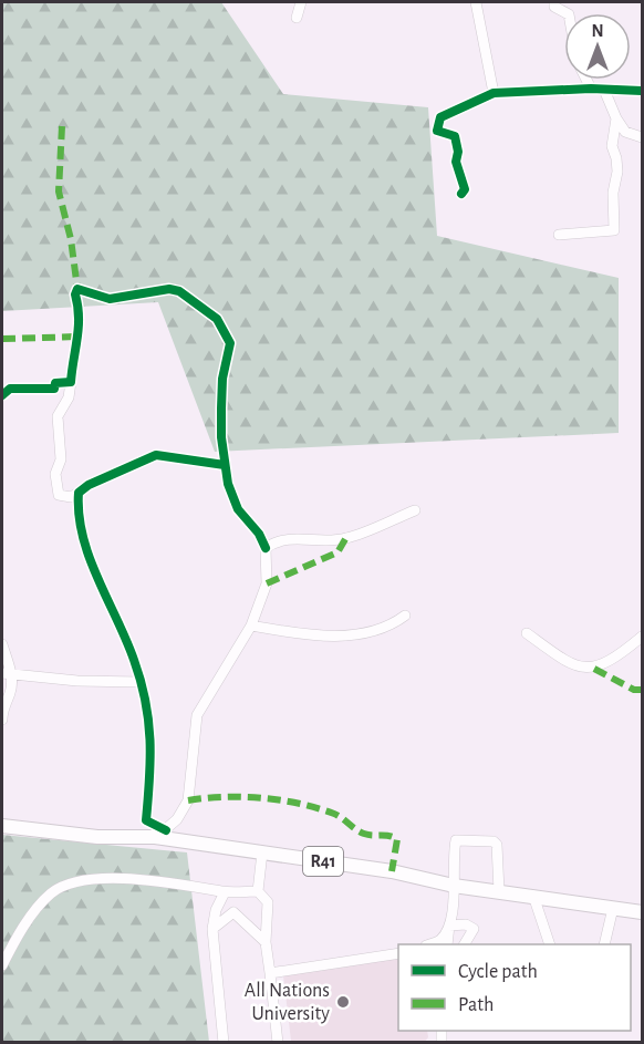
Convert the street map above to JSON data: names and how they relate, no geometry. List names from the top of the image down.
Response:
{
  "streets": {
    "main road": ["R41"]
  },
  "places": ["All Nations University"],
  "legend": ["Cycle path", "Path"],
  "north": "top"
}
